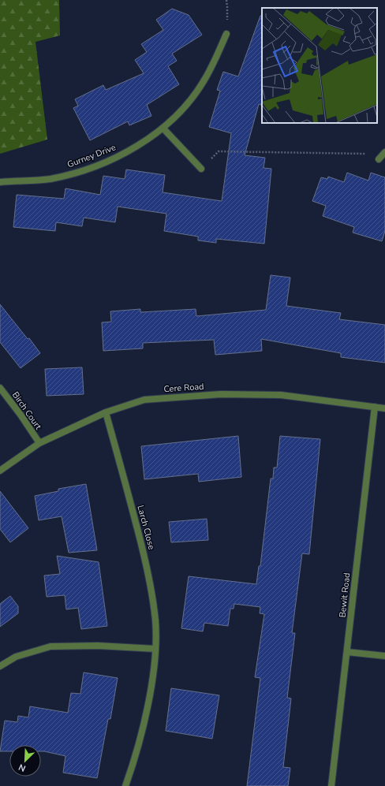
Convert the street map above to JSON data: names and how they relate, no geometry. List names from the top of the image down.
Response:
{
  "streets": {
    "street": [
      "Gurney Drive",
      "Cere Road",
      "Birch Court",
      "Larch Close",
      "Bewit Road"
    ]
  },
  "crossings": [
    ["Cere Road", "Birch Court"],
    ["Cere Road", "Larch Close"],
    ["Cere Road", "Bewit Road"]
  ],
  "north": "bottom left"
}
